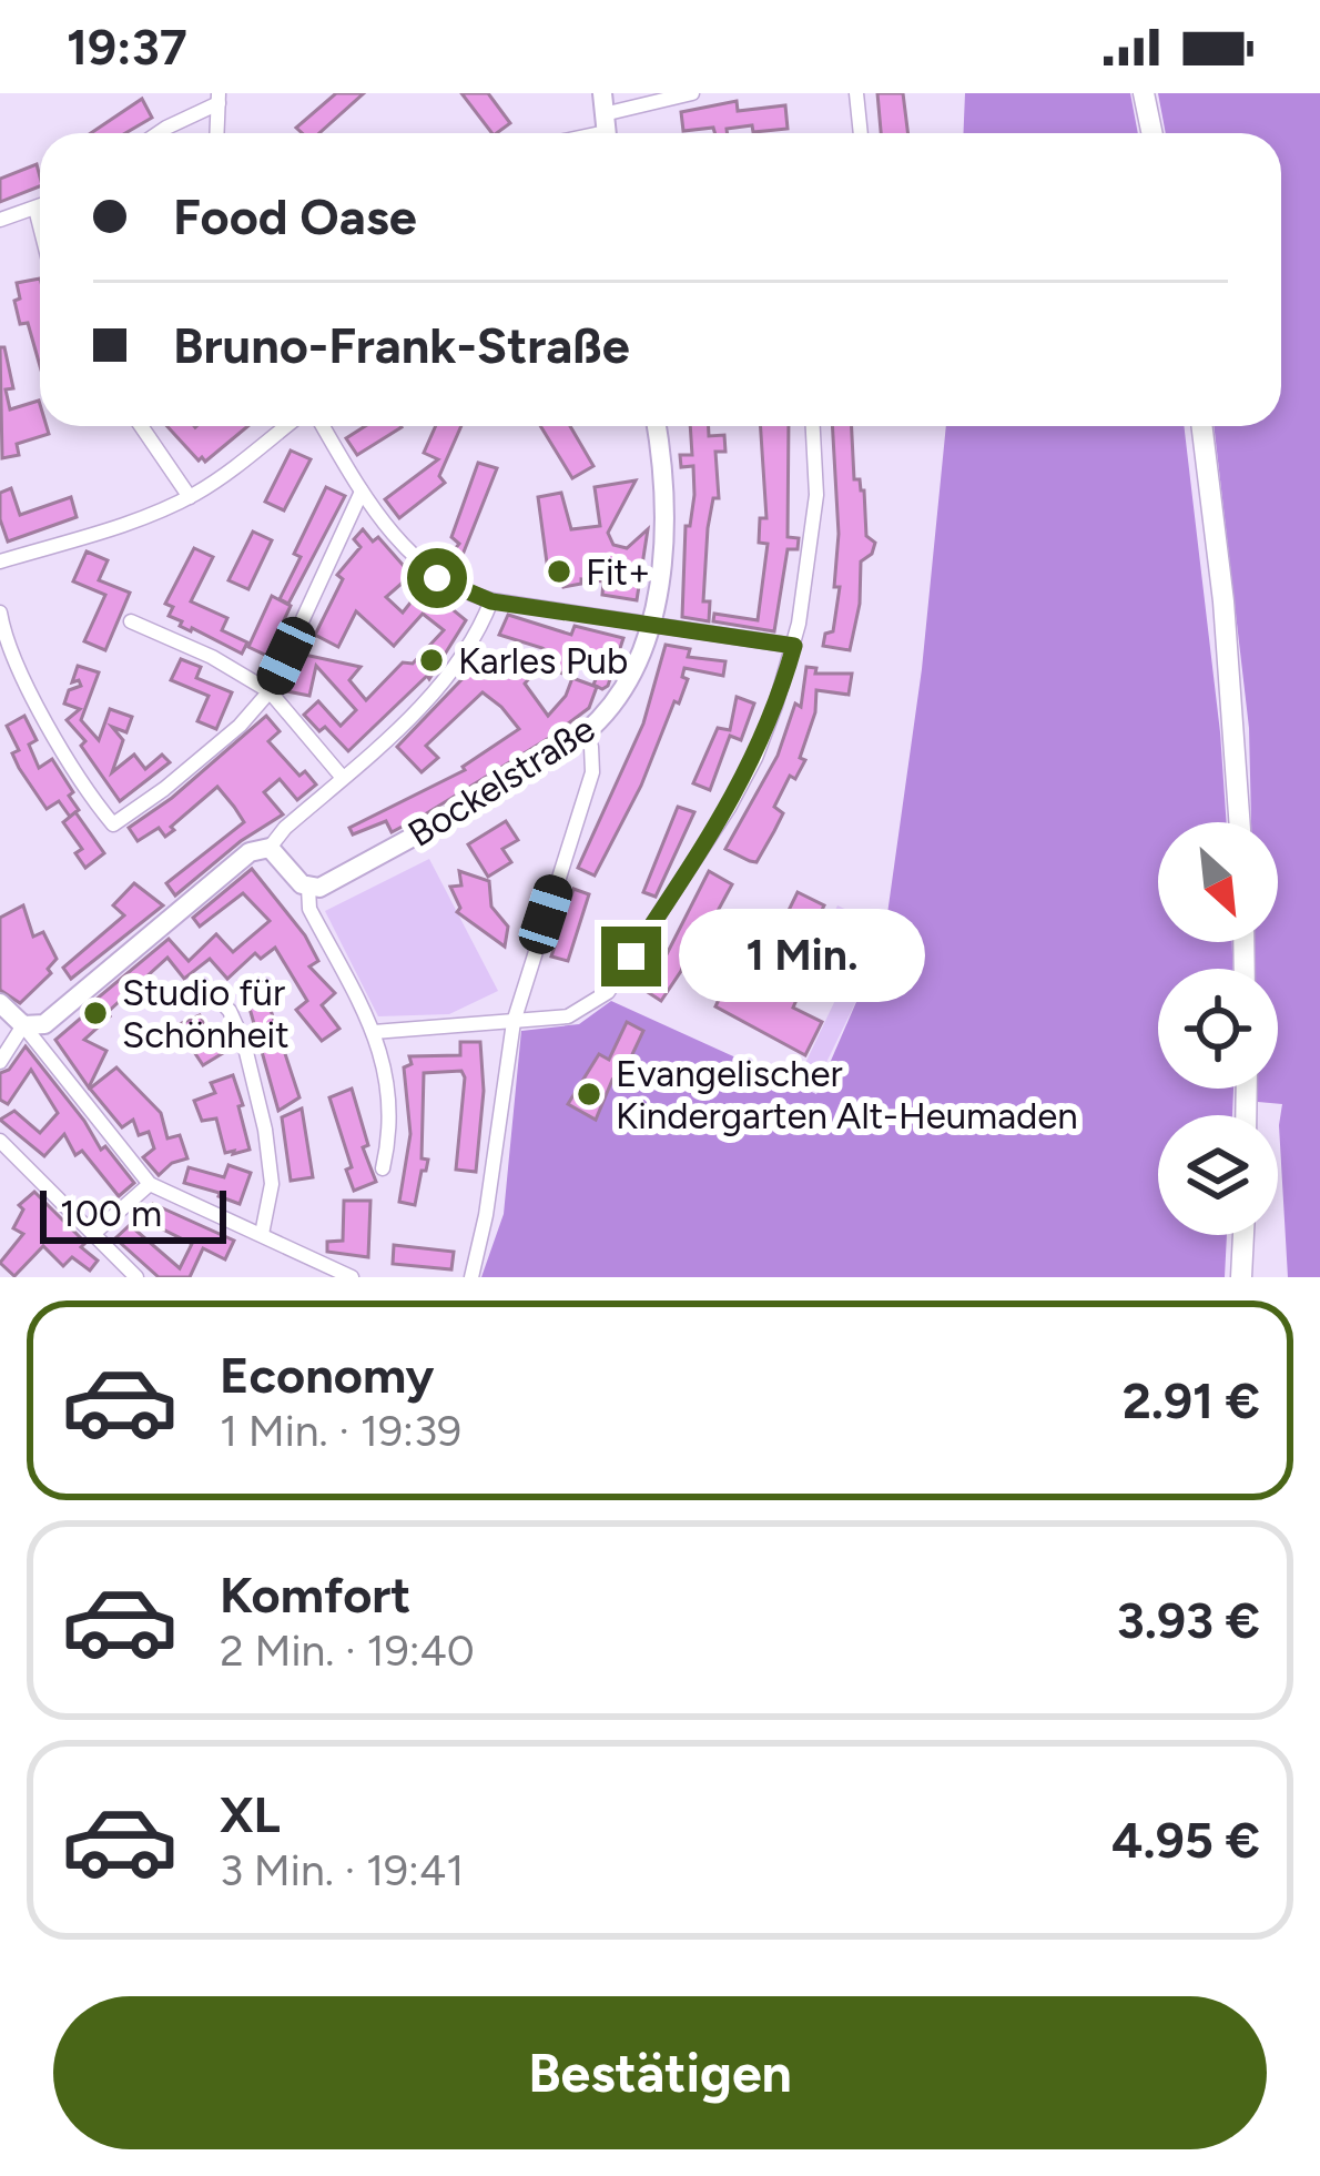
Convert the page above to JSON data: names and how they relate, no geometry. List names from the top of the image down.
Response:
{
  "streets": {
    "street": ["Bockelstraße"]
  },
  "places": [
    "Fit+",
    "Karles Pub",
    "Studio für Schönheit",
    "Evangelischer Kindergarten Alt-Heumaden"
  ],
  "scale_bar": "100 m",
  "north": "bottom right",
  "page": {
    "status": "19:37",
    "banner": ["Food Oase", "Bruno-Frank-Straße"],
    "bubble": "1 Min.",
    "scale": "100 m",
    "list": [
      {
        "name": "Economy",
        "note": "1 Min. · 19:39",
        "value": "2.91 €"
      },
      {
        "name": "Komfort",
        "note": "2 Min. · 19:40",
        "value": "3.93 €"
      },
      {
        "name": "XL",
        "note": "3 Min. · 19:41",
        "value": "4.95 €"
      }
    ],
    "buttons": "Bestätigen"
  }
}
